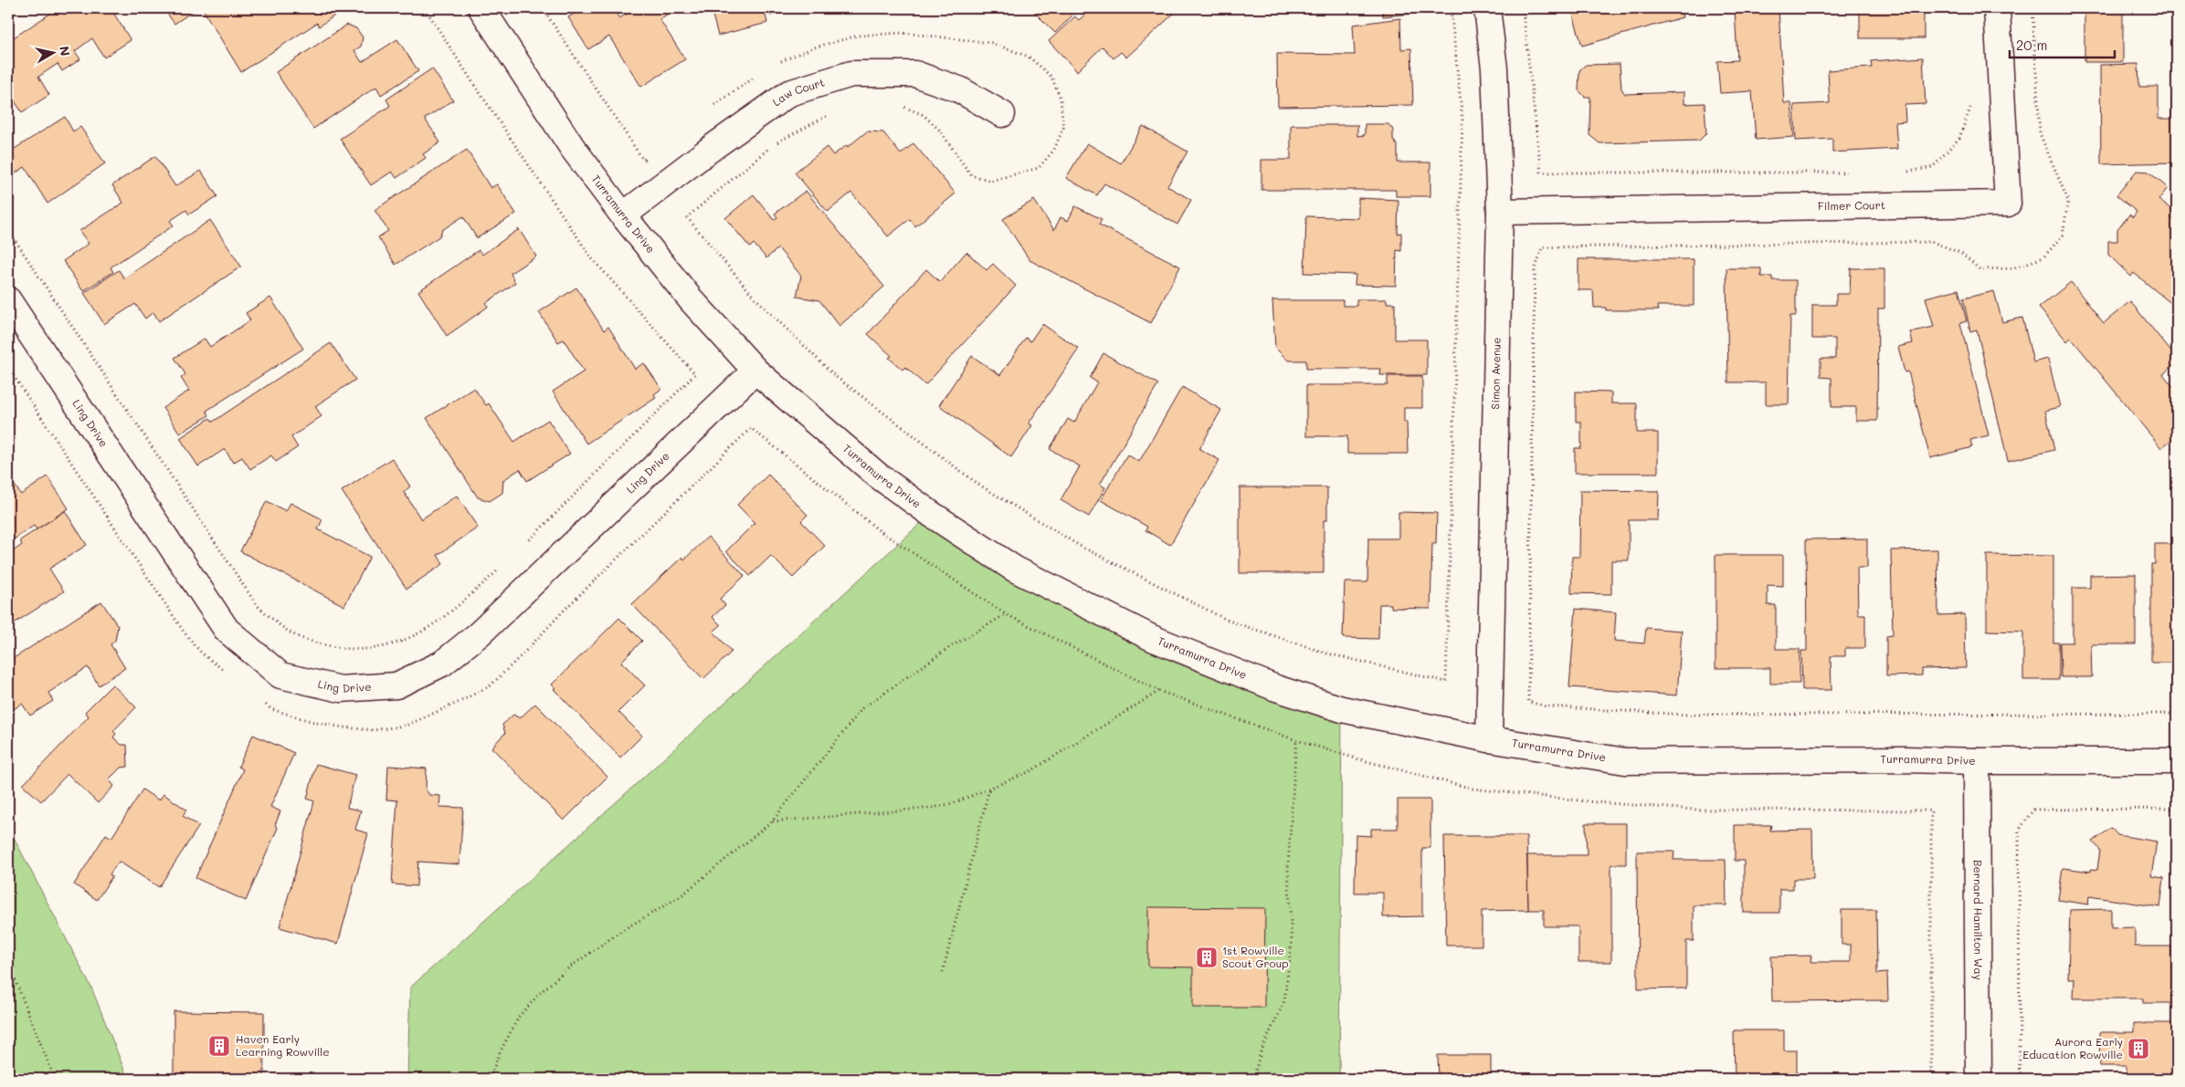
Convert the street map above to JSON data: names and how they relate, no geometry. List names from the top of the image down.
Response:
{
  "streets": {
    "street": [
      "Law Court",
      "Filmer Court",
      "Turramurra Drive",
      "Simon Avenue",
      "Ling Drive",
      "Bernard Hamilton Way"
    ]
  },
  "crossings": [
    ["Law Court", "Turramurra Drive"],
    ["Filmer Court", "Simon Avenue"],
    ["Turramurra Drive", "Simon Avenue"],
    ["Turramurra Drive", "Ling Drive"],
    ["Turramurra Drive", "Bernard Hamilton Way"]
  ],
  "places": {
    "building": ["1st Rowville Scout Group", "Haven Early Learning Rowville", "Aurora Early Education Rowville"]
  },
  "scale_bar": "20 m",
  "north": "right"
}
